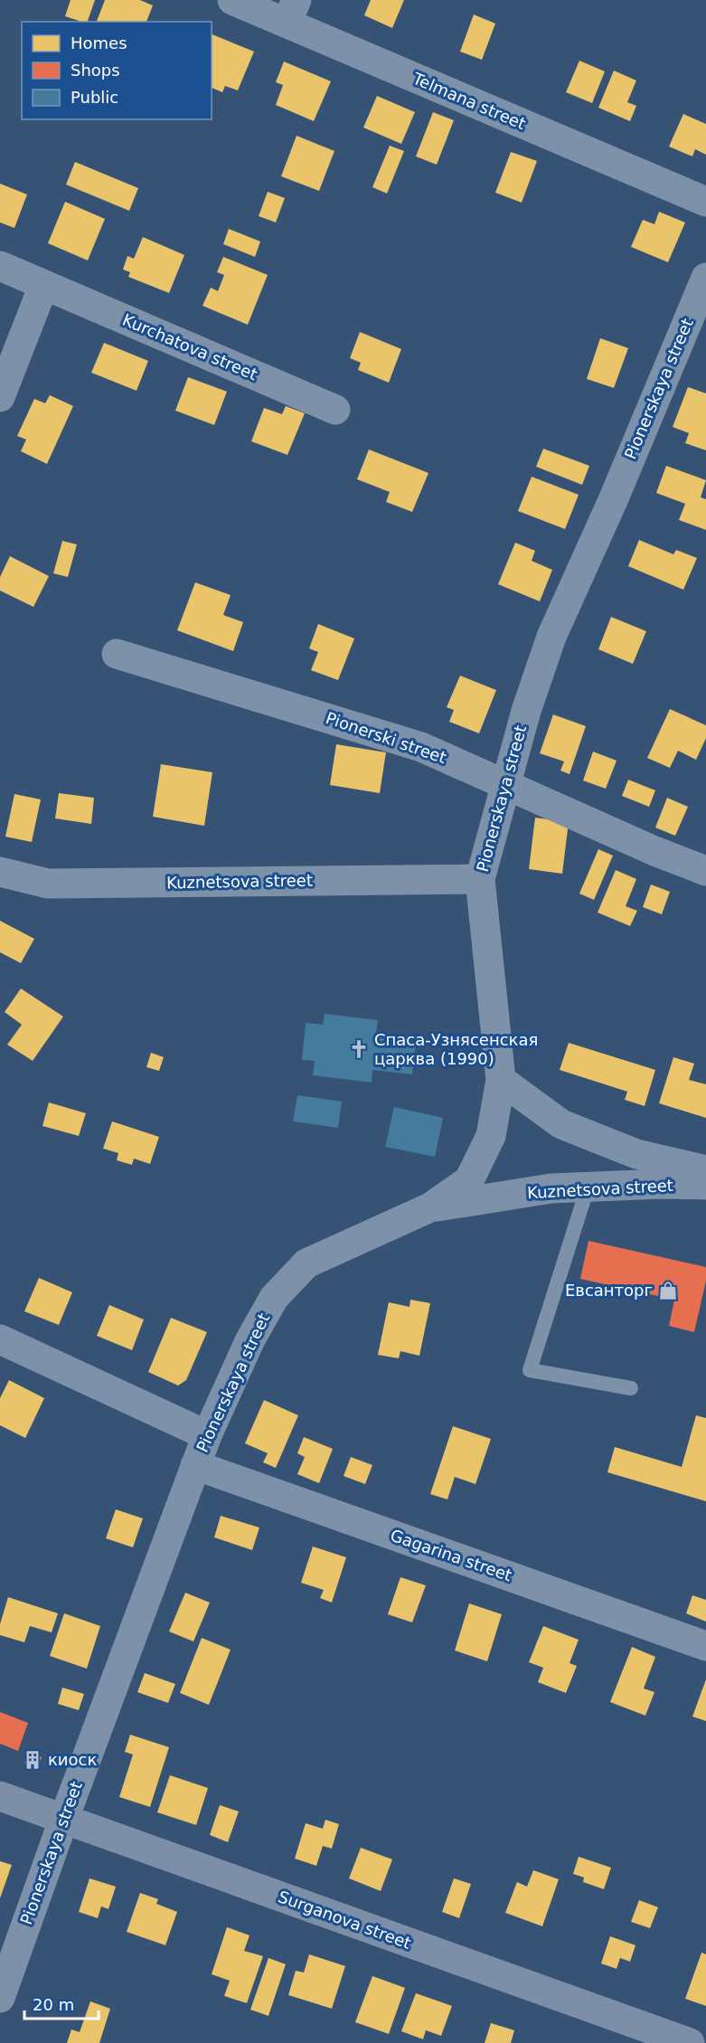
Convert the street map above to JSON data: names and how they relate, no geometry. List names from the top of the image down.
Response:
{
  "streets": {
    "main road": ["Surganova street"],
    "street": [
      "Telmana street",
      "Kurchatova street",
      "Pionerskaya street",
      "Pionerski street",
      "Kuznetsova street",
      "Gagarina street"
    ]
  },
  "crossings": [
    ["Pionerskaya street", "Pionerski street"],
    ["Pionerskaya street", "Kuznetsova street"],
    ["Pionerskaya street", "Gagarina street"],
    ["Pionerskaya street", "Surganova street"]
  ],
  "places": {
    "church": ["Спаса-Узнясенская царква (1990)"],
    "shop": ["Евсанторг"],
    "building": ["киоск"]
  },
  "legend": ["Homes", "Shops", "Public"],
  "scale_bar": "20 m"
}
